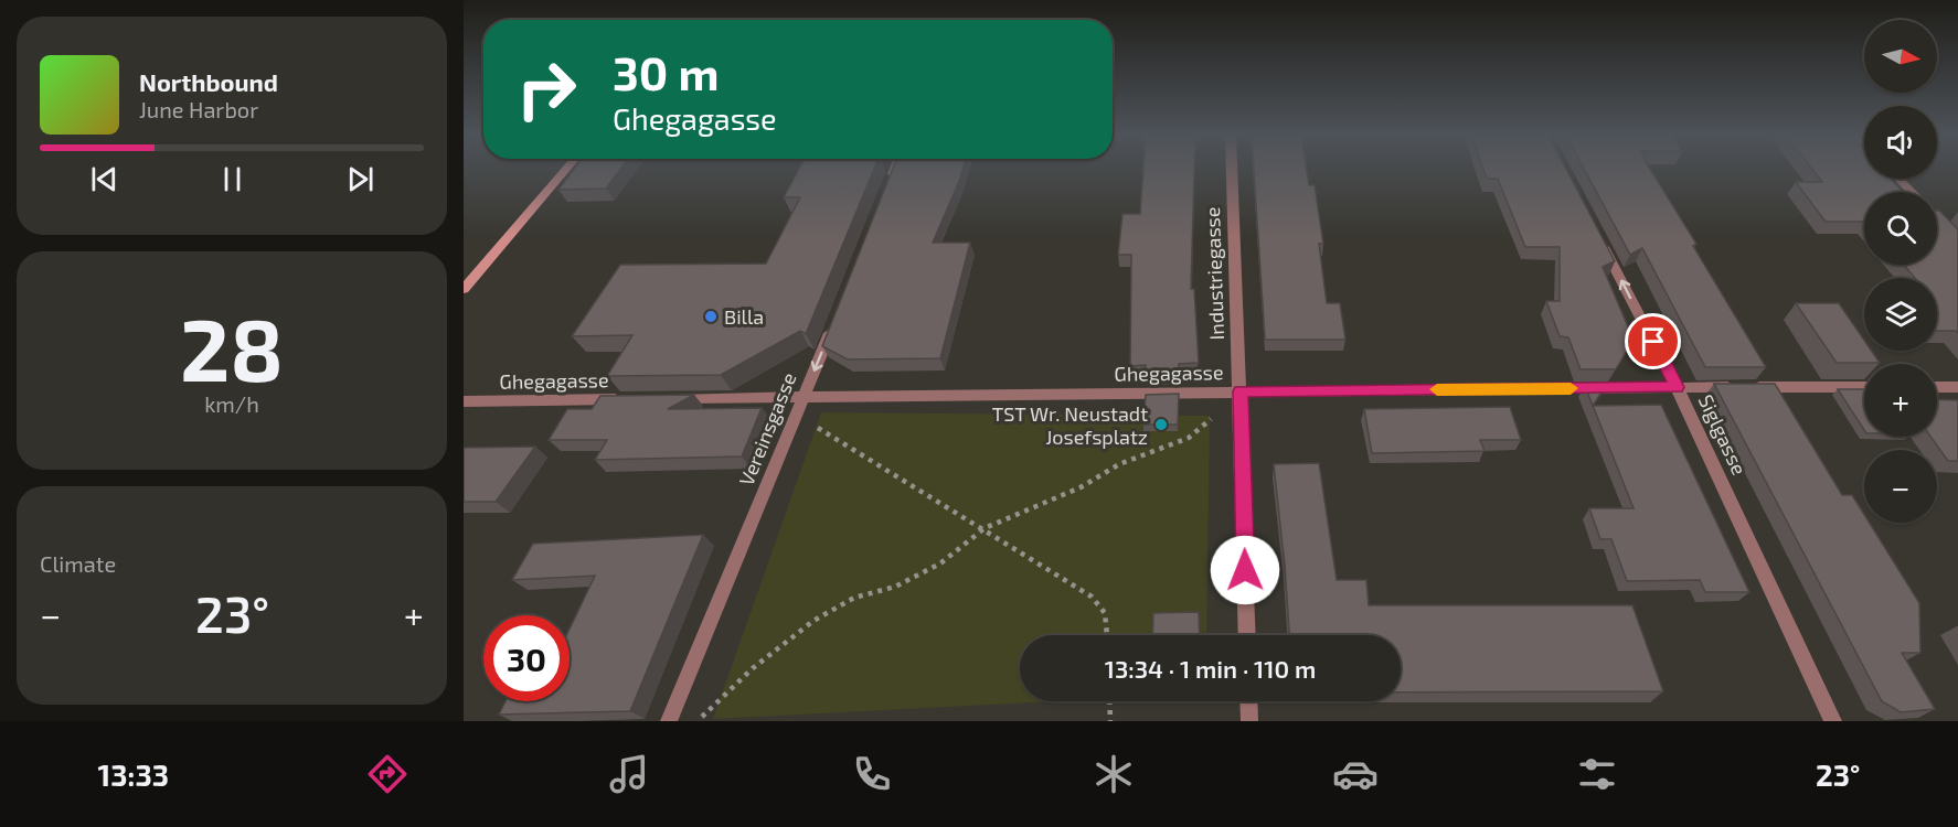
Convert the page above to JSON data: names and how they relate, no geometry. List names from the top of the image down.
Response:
{
  "streets": {
    "street": [
      "Industriegasse",
      "Ghegagasse",
      "Vereinsgasse",
      "Siglgasse"
    ]
  },
  "crossings": [
    ["Industriegasse", "Ghegagasse"],
    ["Ghegagasse", "Vereinsgasse"],
    ["Ghegagasse", "Siglgasse"]
  ],
  "places": ["Billa", "TST Wr. Neustadt Josefsplatz"],
  "north": "right",
  "page": {
    "map_buttons": ["+", "−"],
    "turn": ["30 m", "Ghegagasse"],
    "song": ["Northbound", "June Harbor"],
    "tile": [
      ["28", "km/h"],
      "Climate"
    ],
    "heat": ["−", "23°", "+"],
    "limit": "30",
    "trip": "13:34 · 1 min · 110 m",
    "tabs": ["13:33", "23°"]
  }
}
